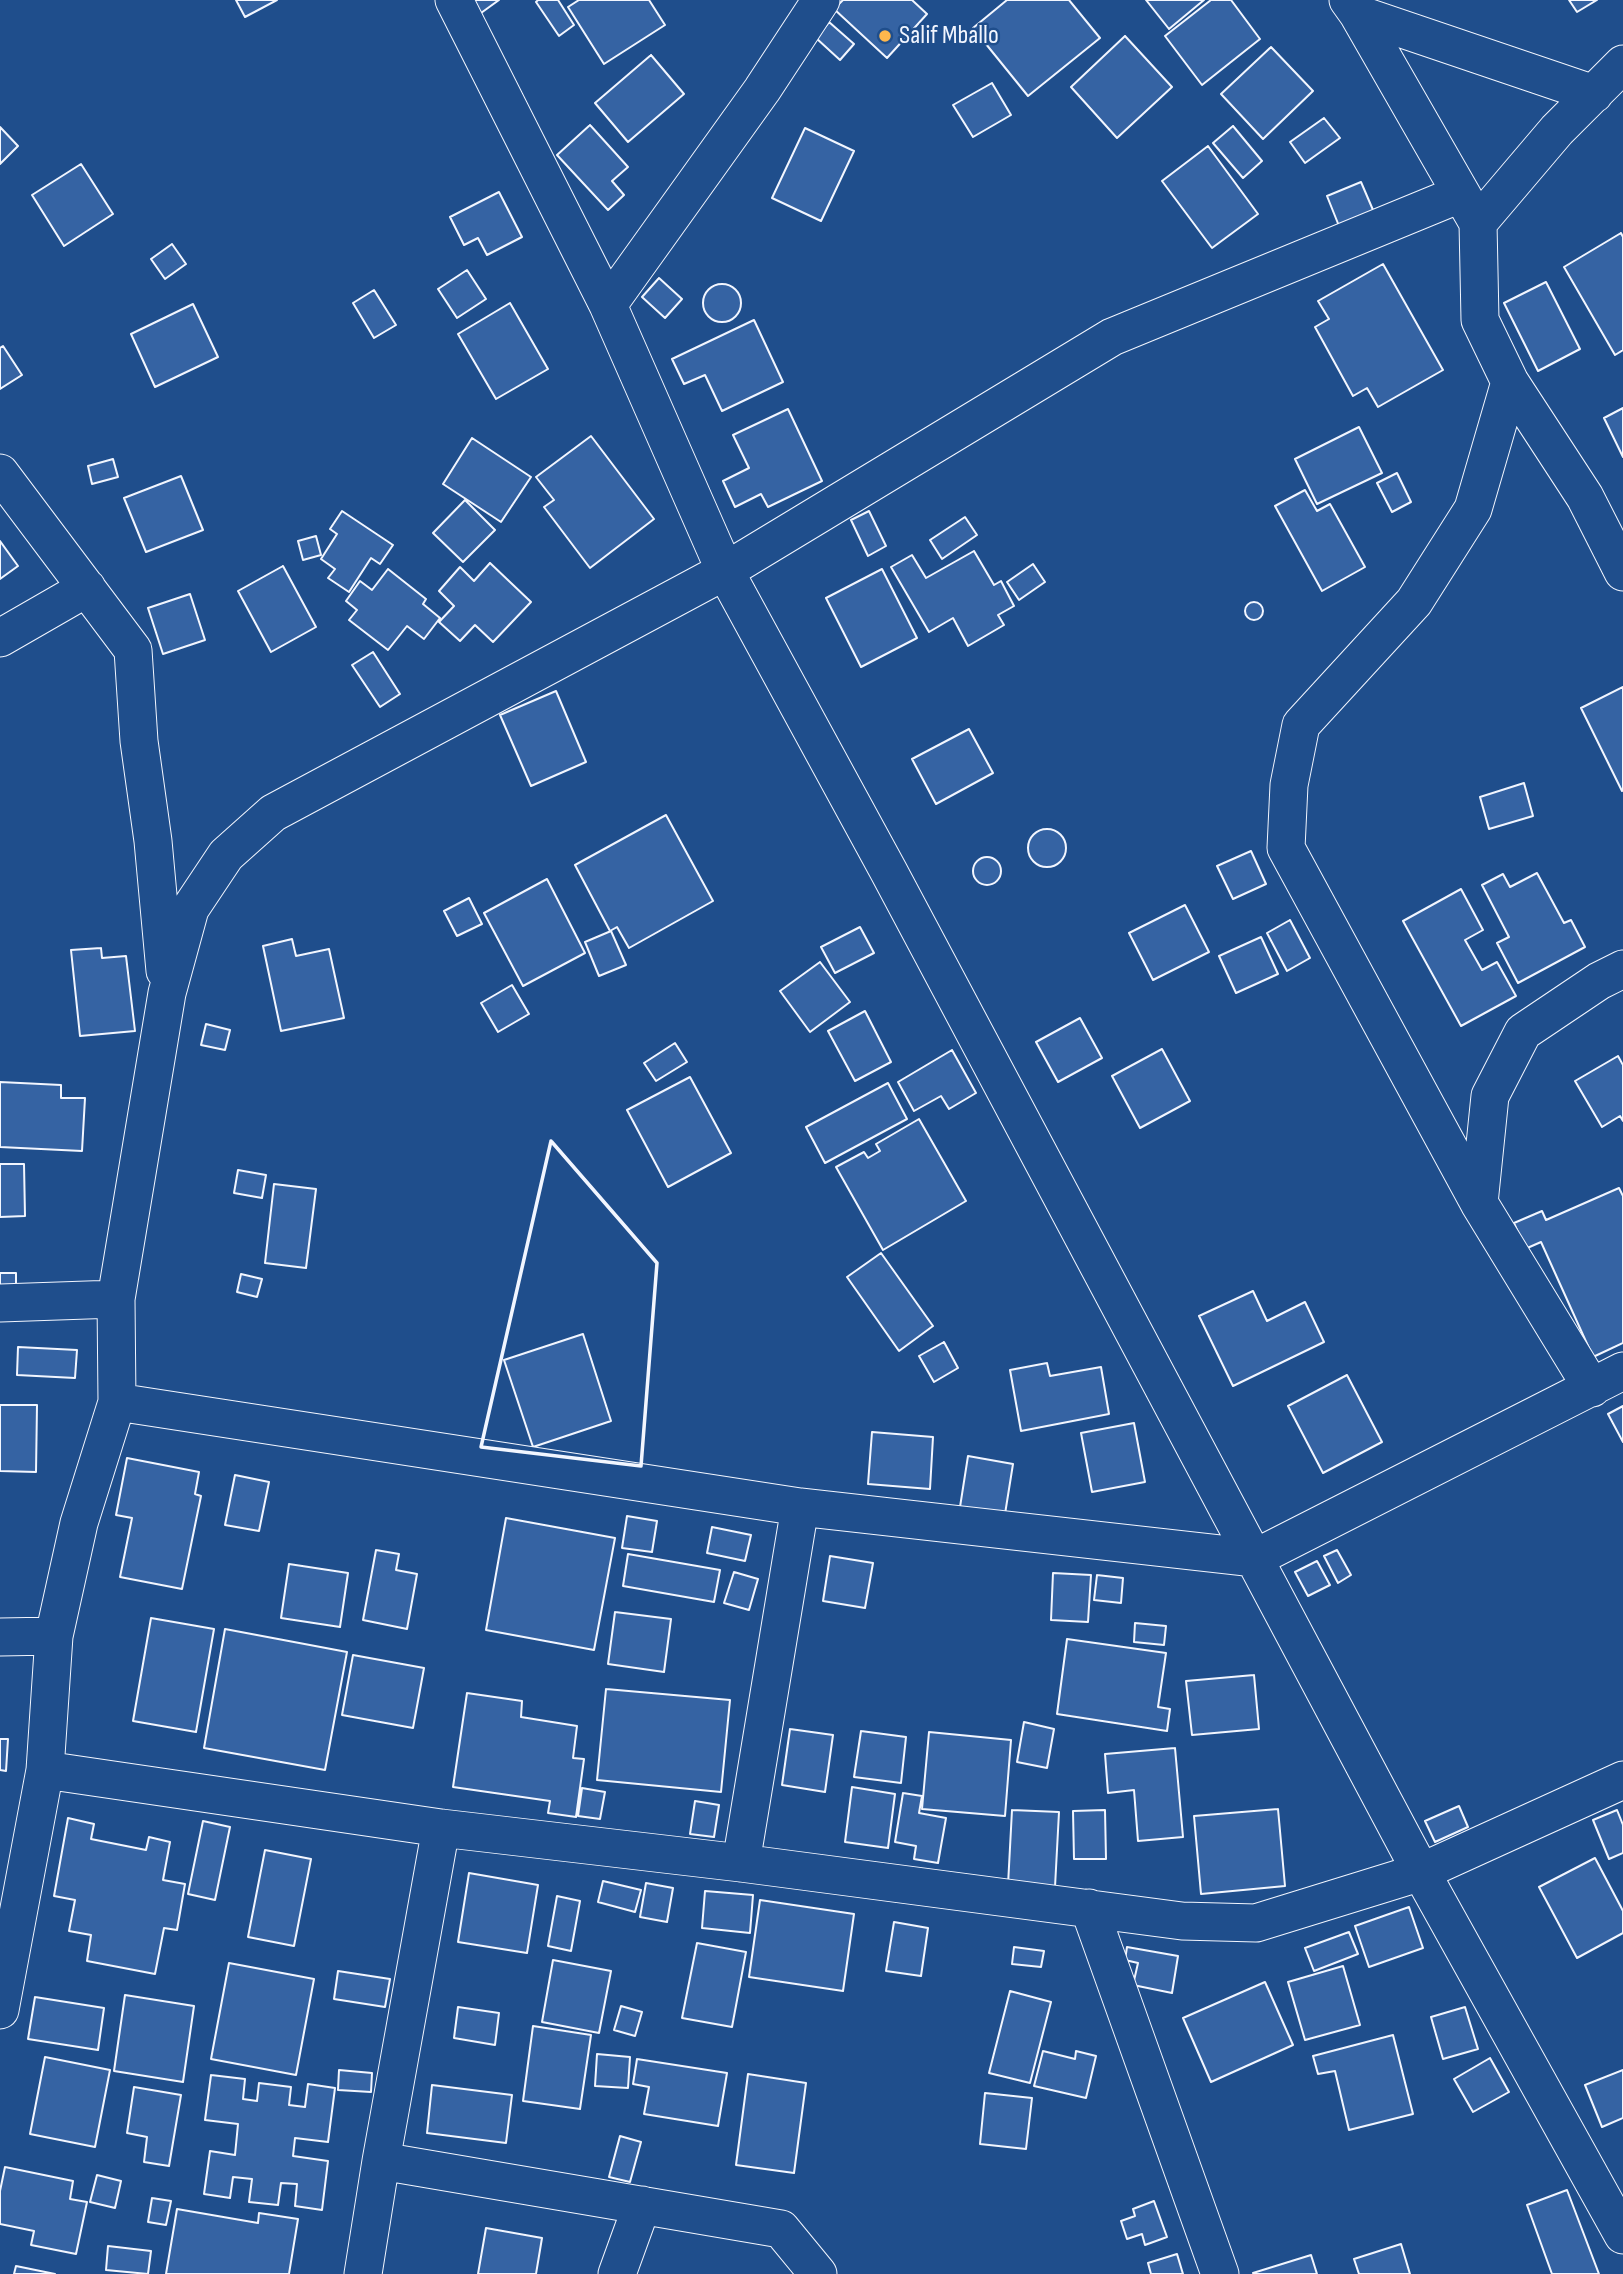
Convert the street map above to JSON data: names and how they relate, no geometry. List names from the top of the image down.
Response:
{
  "places": ["Salif Mballo"]
}
